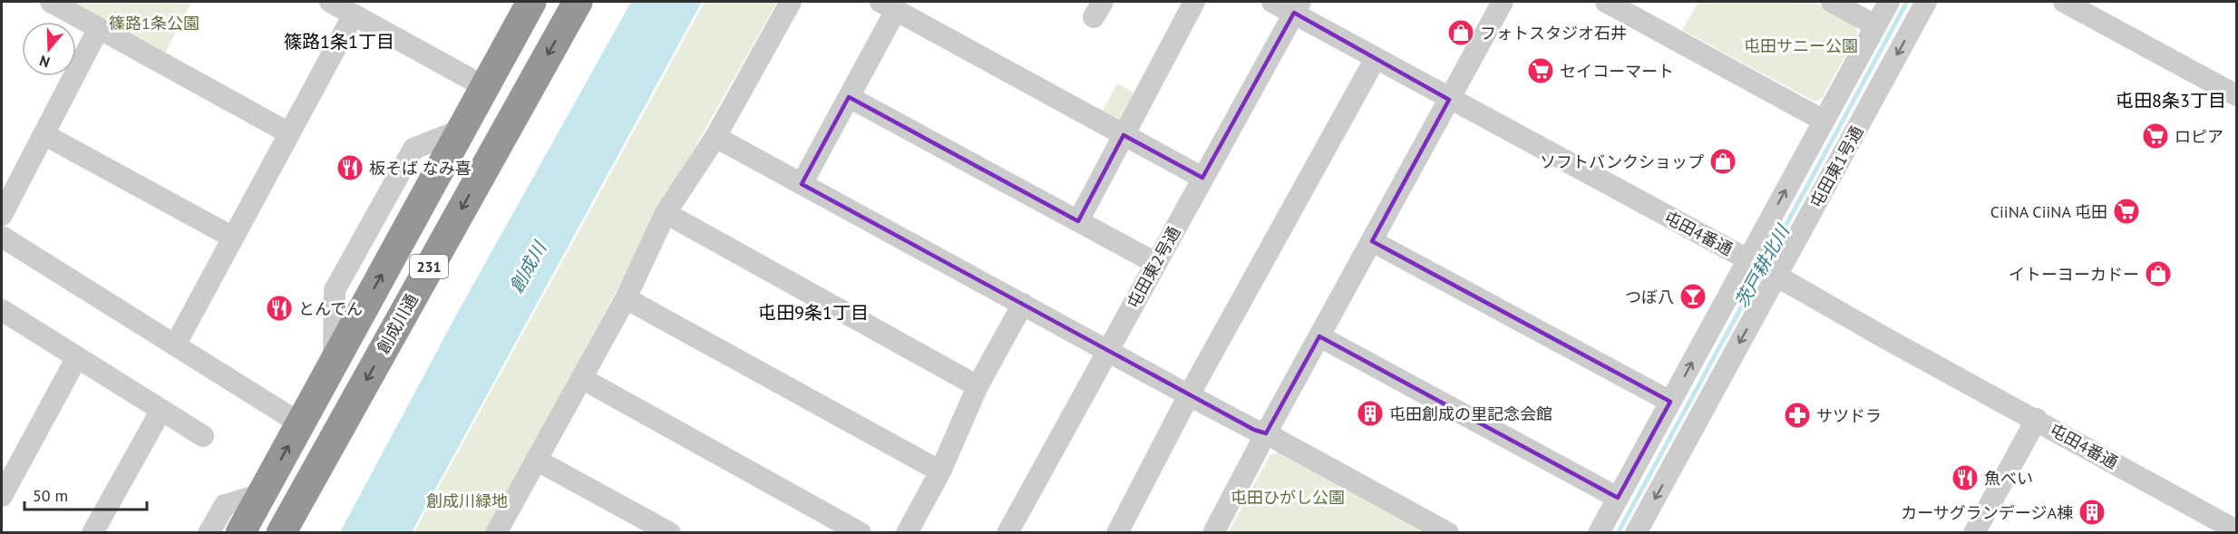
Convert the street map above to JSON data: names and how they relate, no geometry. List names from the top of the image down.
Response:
{
  "streets": {
    "highway": ["231", "創成川通"],
    "street": ["屯田東1号通", "屯田4番通", "屯田東2号通"]
  },
  "crossings": [
    ["屯田東1号通", "屯田4番通"],
    ["屯田4番通", "屯田東2号通"]
  ],
  "districts": ["篠路1条1丁目", "屯田8条3丁目", "屯田9条1丁目"],
  "water": ["茨戸耕北川", "創成川"],
  "parks": [
    "篠路1条公園",
    "屯田サニー公園",
    "屯田ひがし公園",
    "創成川緑地"
  ],
  "places": {
    "shop": ["フォトスタジオ石井", "ソフトバンクショップ", "イトーヨーカドー"],
    "supermarket": ["セイコーマート", "ロピア", "CiiNA CiiNA 屯田"],
    "restaurant": ["板そば なみ喜", "とんでん", "魚べい"],
    "bar": ["つぼ八"],
    "building": ["屯田創成の里記念会館", "カーサグランデージA棟"],
    "pharmacy": ["サツドラ"]
  },
  "scale_bar": "50 m",
  "north": "bottom"
}
